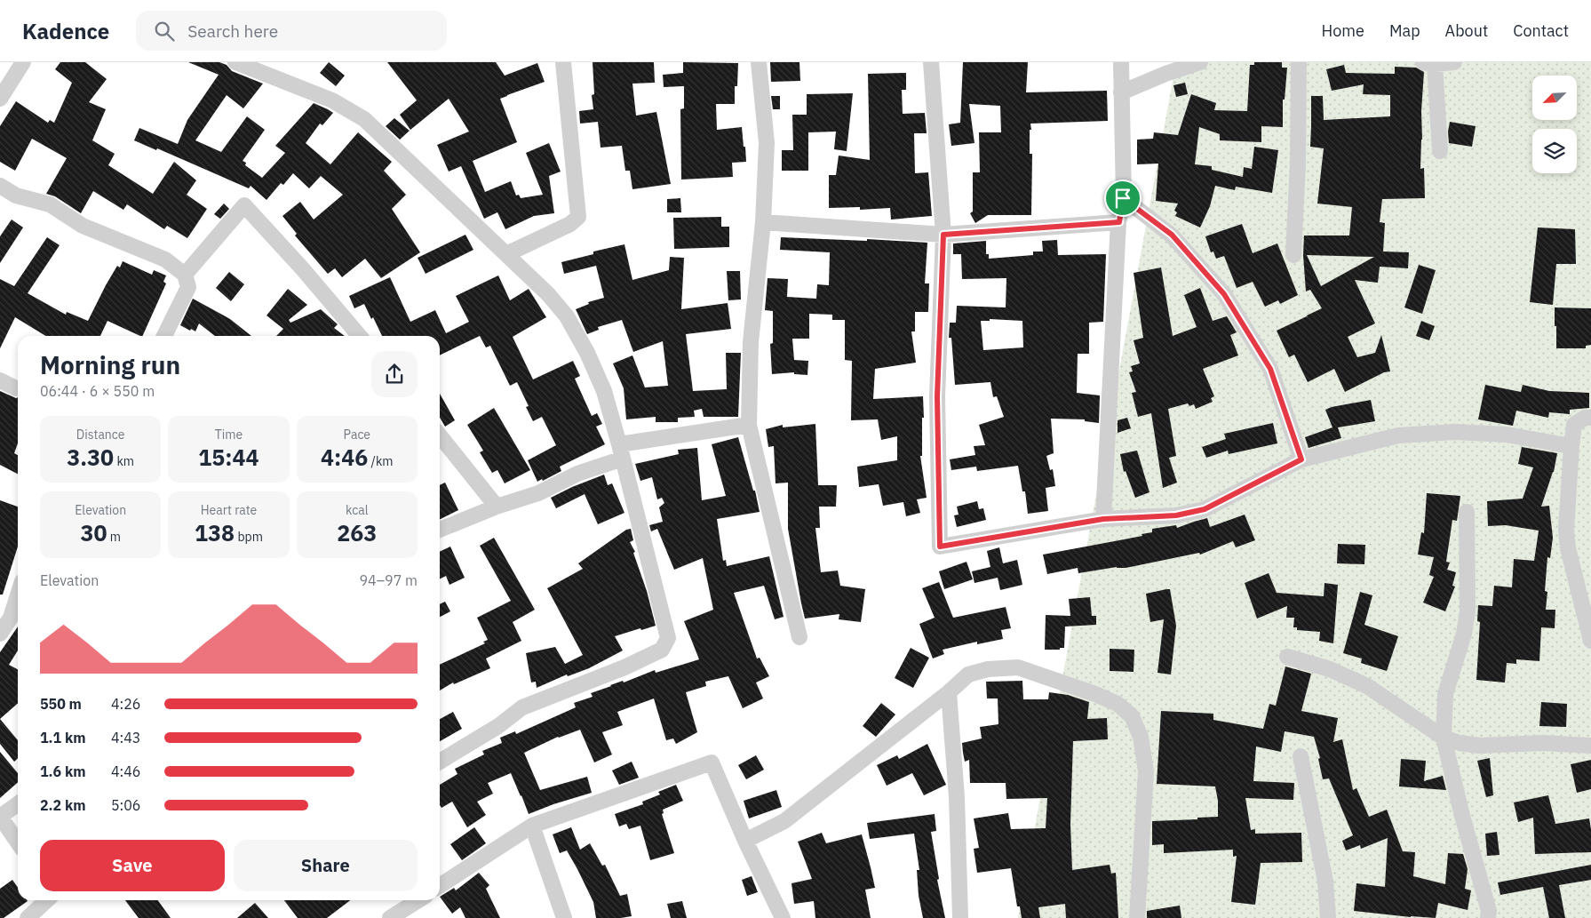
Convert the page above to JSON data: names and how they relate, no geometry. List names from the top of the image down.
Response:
{
  "north": "bottom left",
  "page": {
    "header": "Kadence",
    "search": "Search here",
    "nav": [
      "Home",
      "Map",
      "About",
      "Contact"
    ],
    "heading": ["Morning run", "06:44 · 6 × 550 m"],
    "stats": [
      ["Distance", "3.30 km"],
      ["Time", "15:44"],
      ["Pace", "4:46 /km"],
      ["Elevation", "30 m"],
      ["Heart rate", "138 bpm"],
      ["kcal", "263"]
    ],
    "chart": ["Elevation", "94–97 m"],
    "list": [
      {
        "name": "550 m",
        "note": "4:26"
      },
      {
        "name": "1.1 km",
        "note": "4:43"
      },
      {
        "name": "1.6 km",
        "note": "4:46"
      },
      {
        "name": "2.2 km",
        "note": "5:06"
      }
    ],
    "buttons": ["Save", "Share"]
  }
}
